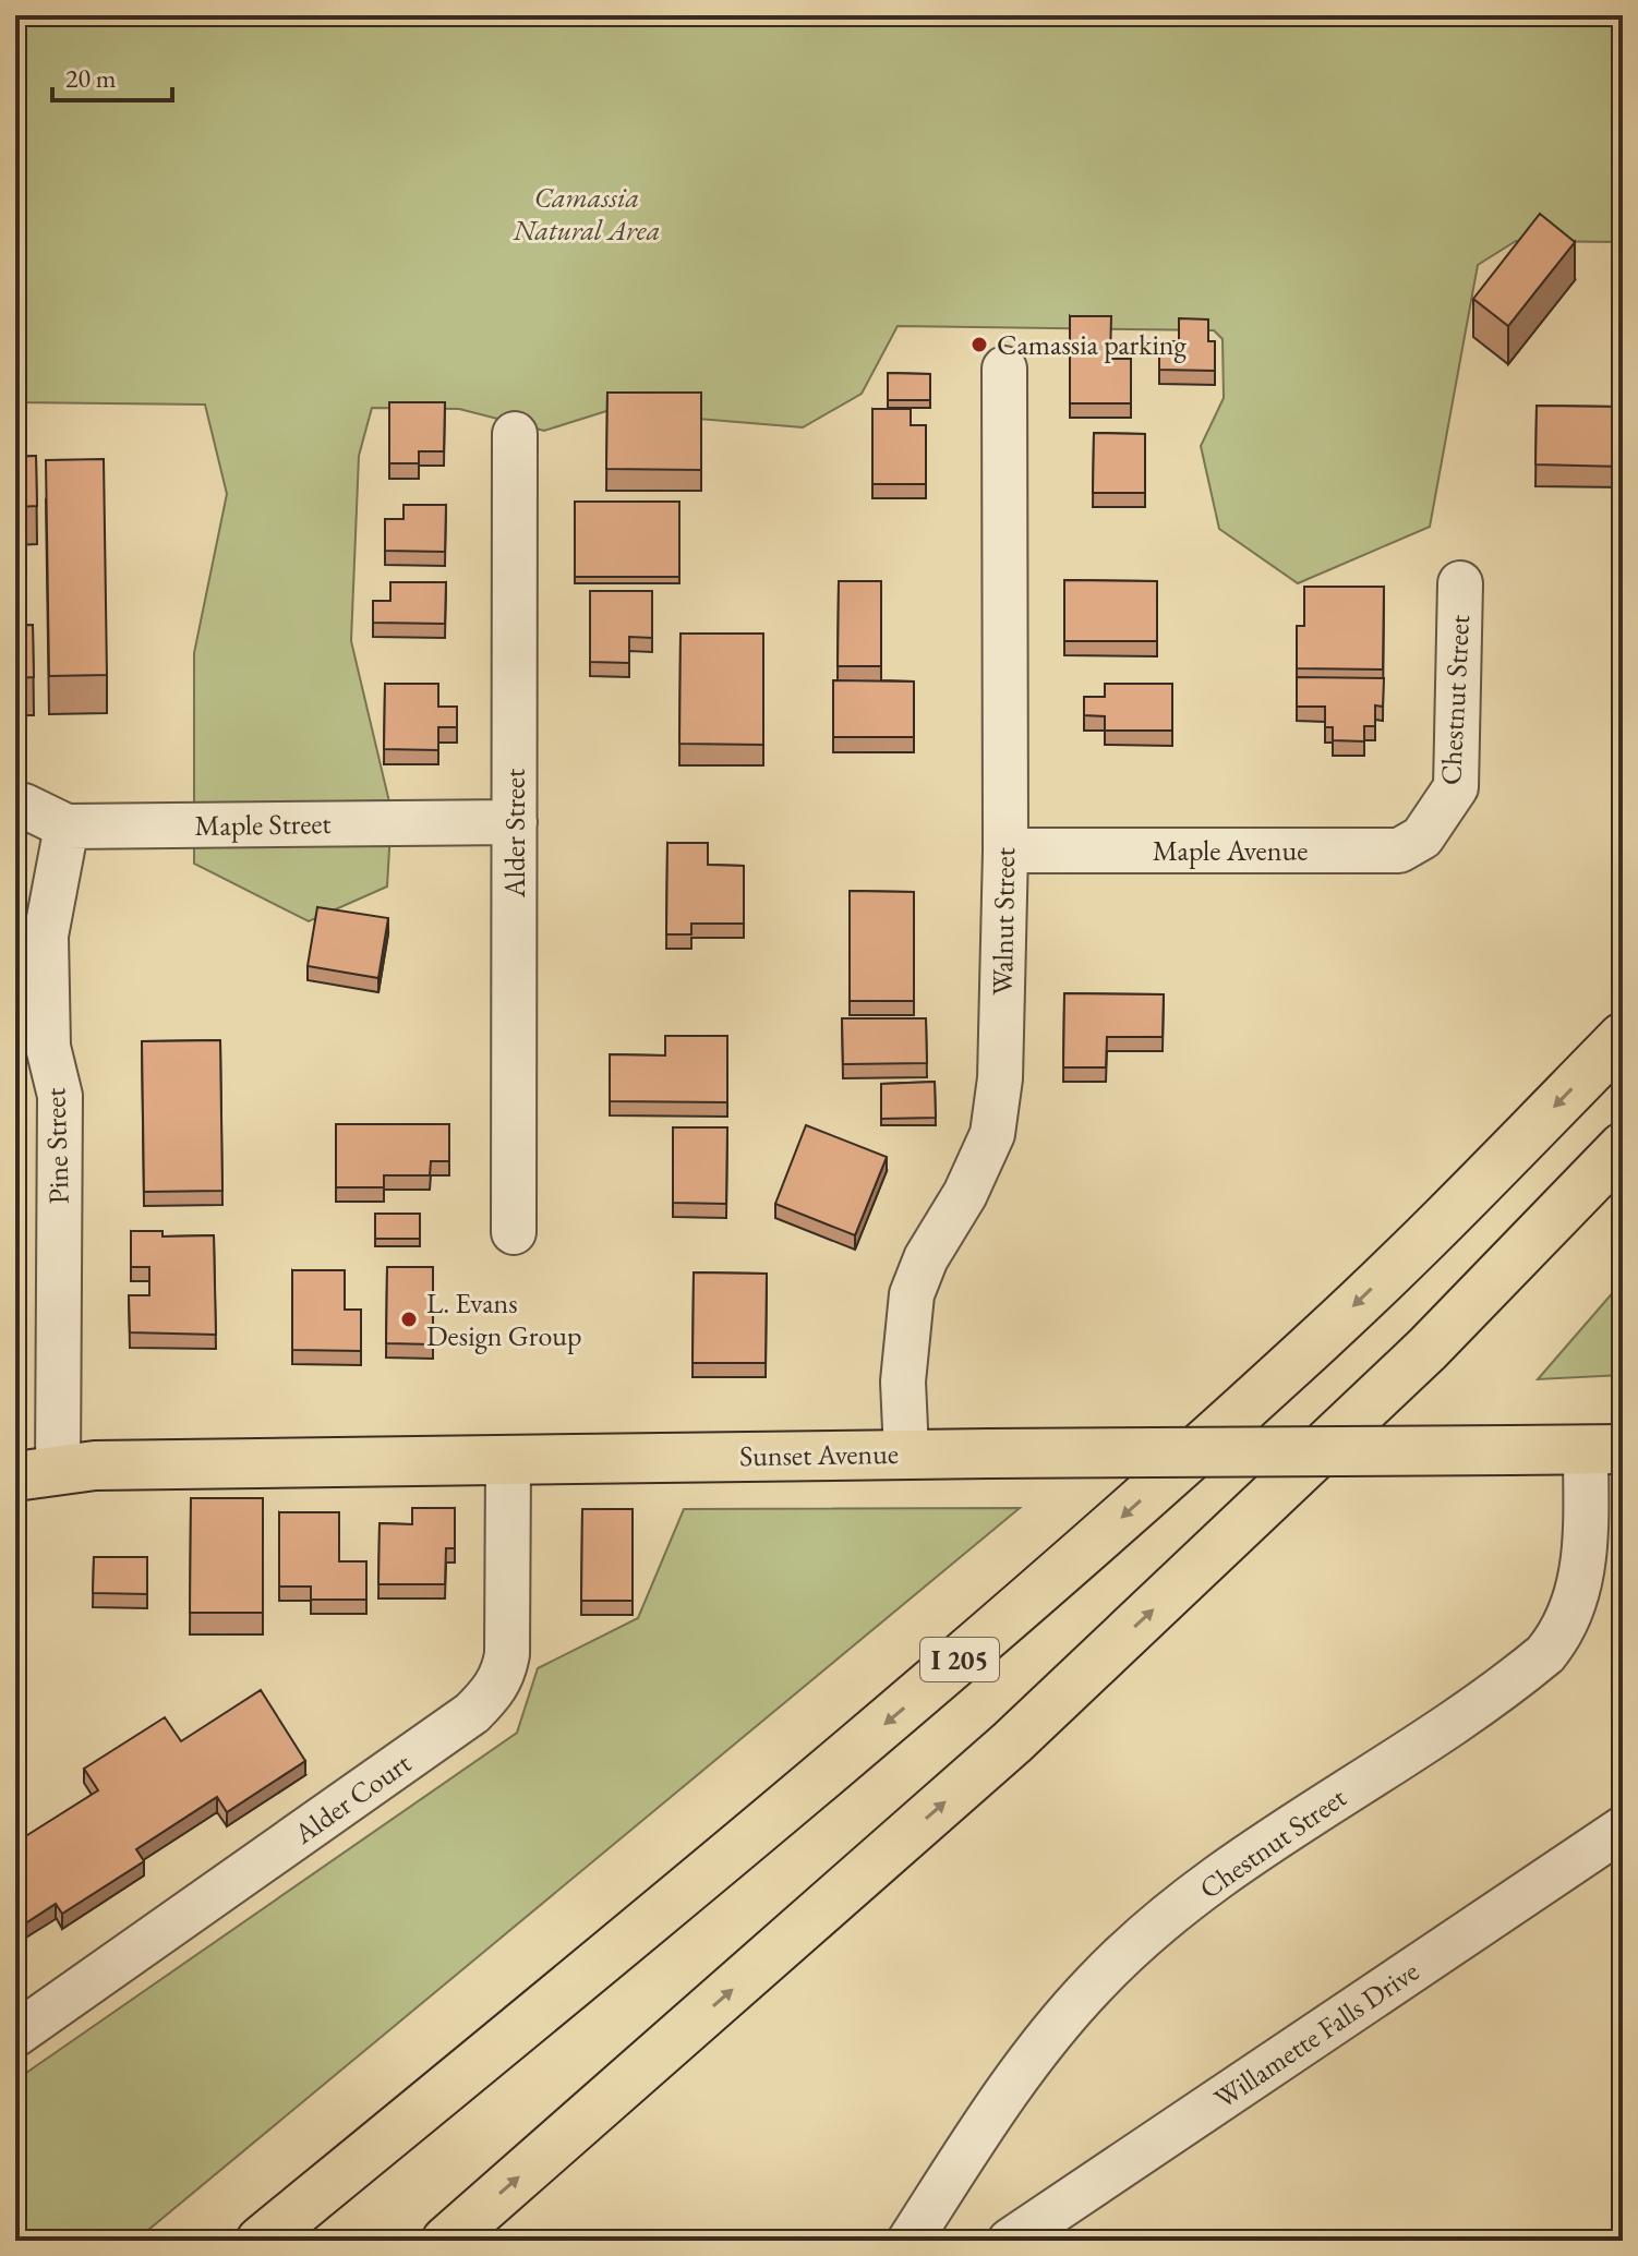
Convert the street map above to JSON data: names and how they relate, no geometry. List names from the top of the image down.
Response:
{
  "streets": {
    "main road": ["Sunset Avenue", "I 205"],
    "street": [
      "Chestnut Street",
      "Maple Street",
      "Alder Street",
      "Maple Avenue",
      "Walnut Street",
      "Pine Street",
      "Alder Court",
      "Willamette Falls Drive"
    ]
  },
  "crossings": [
    ["Chestnut Street", "Maple Avenue"],
    ["Chestnut Street", "Sunset Avenue"],
    ["Maple Street", "Alder Street"],
    ["Maple Street", "Pine Street"],
    ["Maple Avenue", "Walnut Street"],
    ["Walnut Street", "Sunset Avenue"],
    ["Pine Street", "Sunset Avenue"],
    ["Sunset Avenue", "Alder Court"]
  ],
  "parks": ["Camassia Natural Area"],
  "places": ["Camassia parking", "L. Evans Design Group"],
  "scale_bar": "20 m"
}
